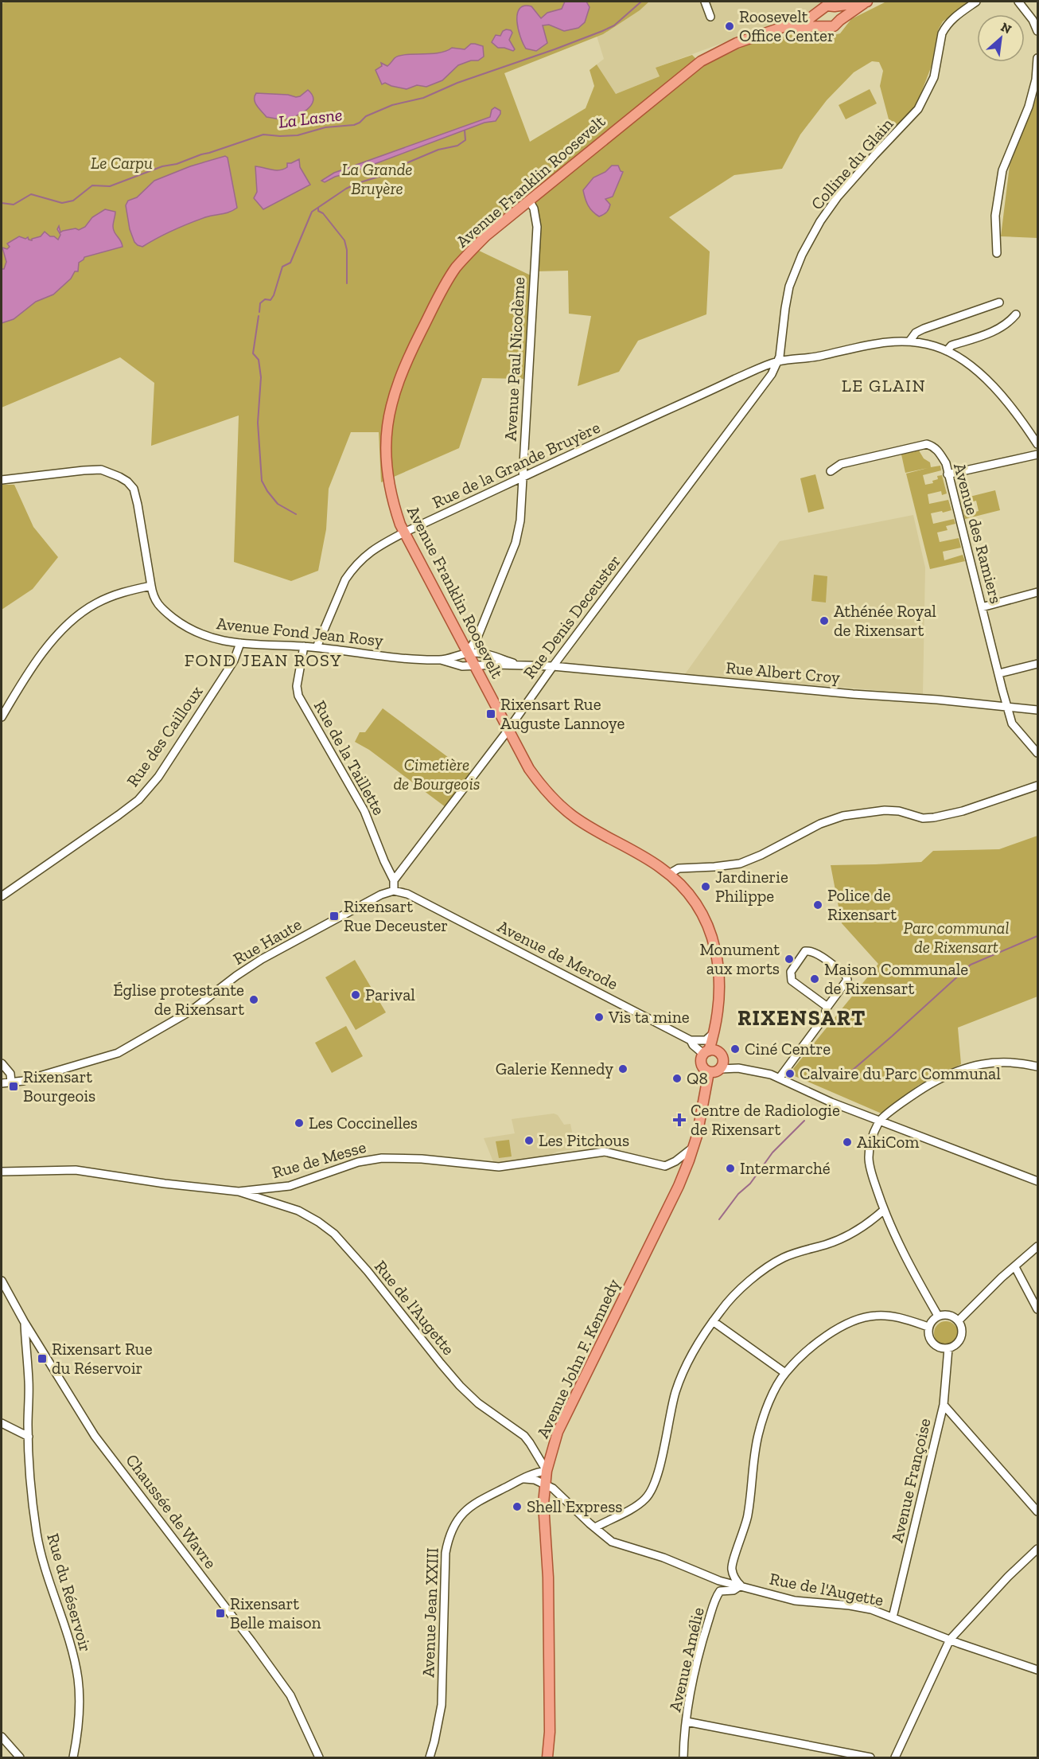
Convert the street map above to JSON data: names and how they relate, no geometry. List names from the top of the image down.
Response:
{
  "streets": {
    "main road": ["Avenue Franklin Roosevelt", "Avenue John F. Kennedy"],
    "street": [
      "Colline du Glain",
      "Avenue Paul Nicodème",
      "Rue de la Grande Bruyère",
      "Avenue des Ramiers",
      "Rue Denis Deceuster",
      "Avenue Fond Jean Rosy",
      "Rue Albert Croy",
      "Rue des Cailloux",
      "Rue de la Taillette",
      "Rue Haute",
      "Avenue de Merode",
      "Rue de Messe",
      "Rue de l'Augette",
      "Avenue Françoise",
      "Chaussée de Wavre",
      "Rue du Réservoir",
      "Avenue Jean XXIII",
      "Avenue Amélie"
    ]
  },
  "crossings": [
    ["Colline du Glain", "Rue de la Grande Bruyère"],
    ["Colline du Glain", "Rue Denis Deceuster"],
    ["Avenue Franklin Roosevelt", "Avenue Paul Nicodème"],
    ["Avenue Franklin Roosevelt", "Rue de la Grande Bruyère"],
    ["Avenue Franklin Roosevelt", "Rue Denis Deceuster"],
    ["Avenue Franklin Roosevelt", "Avenue Fond Jean Rosy"],
    ["Avenue Franklin Roosevelt", "Rue Albert Croy"],
    ["Avenue Franklin Roosevelt", "Avenue de Merode"],
    ["Avenue Franklin Roosevelt", "Avenue John F. Kennedy"],
    ["Avenue Paul Nicodème", "Rue de la Grande Bruyère"],
    ["Avenue Paul Nicodème", "Avenue Fond Jean Rosy"],
    ["Avenue Paul Nicodème", "Rue Albert Croy"],
    ["Rue de la Grande Bruyère", "Rue Denis Deceuster"],
    ["Rue de la Grande Bruyère", "Avenue Fond Jean Rosy"],
    ["Avenue des Ramiers", "Rue Albert Croy"],
    ["Rue Denis Deceuster", "Rue Albert Croy"],
    ["Rue Denis Deceuster", "Rue de la Taillette"],
    ["Avenue Fond Jean Rosy", "Rue Albert Croy"],
    ["Avenue Fond Jean Rosy", "Rue des Cailloux"],
    ["Avenue Fond Jean Rosy", "Rue de la Taillette"],
    ["Rue Haute", "Avenue de Merode"],
    ["Avenue de Merode", "Avenue John F. Kennedy"],
    ["Rue de Messe", "Rue de l'Augette"],
    ["Rue de Messe", "Avenue John F. Kennedy"],
    ["Rue de l'Augette", "Avenue John F. Kennedy"],
    ["Rue de l'Augette", "Avenue Françoise"],
    ["Rue de l'Augette", "Avenue Jean XXIII"],
    ["Rue de l'Augette", "Avenue Amélie"],
    ["Avenue John F. Kennedy", "Avenue Jean XXIII"],
    ["Chaussée de Wavre", "Rue du Réservoir"]
  ],
  "districts": ["LE GLAIN", "FOND JEAN ROSY", "RIXENSART"],
  "water": ["La Lasne"],
  "parks": [
    "Le Carpu",
    "La Grande Bruyère",
    "Cimetière de Bourgeois",
    "Parc communal de Rixensart"
  ],
  "places": {
    "other": [
      "Roosevelt Office Center",
      "Athénée Royal de Rixensart",
      "Jardinerie Philippe",
      "Police de Rixensart",
      "Monument aux morts",
      "Maison Communale de Rixensart",
      "Parival",
      "Église protestante de Rixensart",
      "Vis ta mine",
      "Ciné Centre",
      "Galerie Kennedy",
      "Calvaire du Parc Communal",
      "Q8",
      "Les Coccinelles",
      "Les Pitchous",
      "AikiCom",
      "Intermarché",
      "Shell Express"
    ],
    "transit": [
      "Rixensart Rue Auguste Lannoye",
      "Rixensart Rue Deceuster",
      "Rixensart Bourgeois",
      "Rixensart Rue du Réservoir",
      "Rixensart Belle maison"
    ],
    "health": ["Centre de Radiologie de Rixensart"]
  },
  "north": "top right"
}
